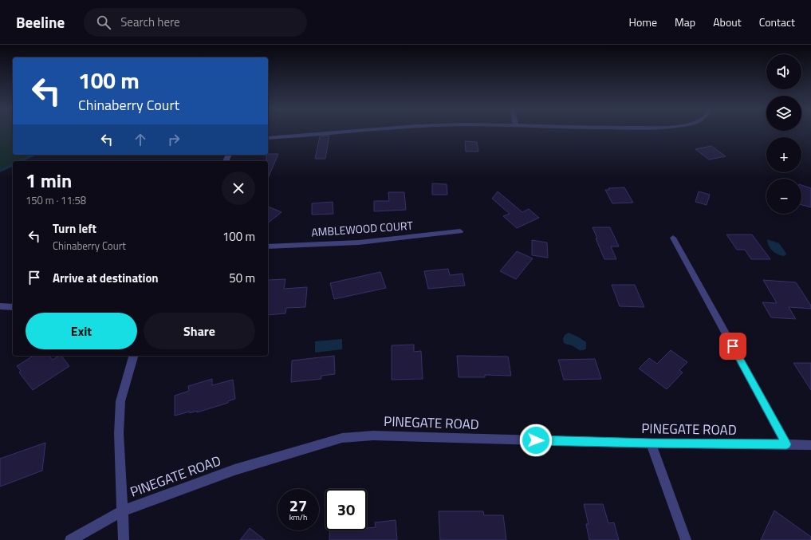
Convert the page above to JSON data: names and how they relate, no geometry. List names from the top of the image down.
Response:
{
  "streets": {
    "street": ["AMBLEWOOD COURT", "PINEGATE ROAD"]
  },
  "page": {
    "header": "Beeline",
    "search": "Search here",
    "nav": [
      "Home",
      "Map",
      "About",
      "Contact"
    ],
    "map_buttons": ["+", "−"],
    "turn": ["100 m", "Chinaberry Court"],
    "heading": ["1 min", "150 m · 11:58"],
    "list": [
      {
        "name": "Turn left",
        "note": "Chinaberry Court",
        "value": "100 m"
      },
      {
        "name": "Arrive at destination",
        "value": "50 m"
      }
    ],
    "buttons": ["Exit", "Share"],
    "speed": "27 km/h",
    "limit": "30"
  }
}
